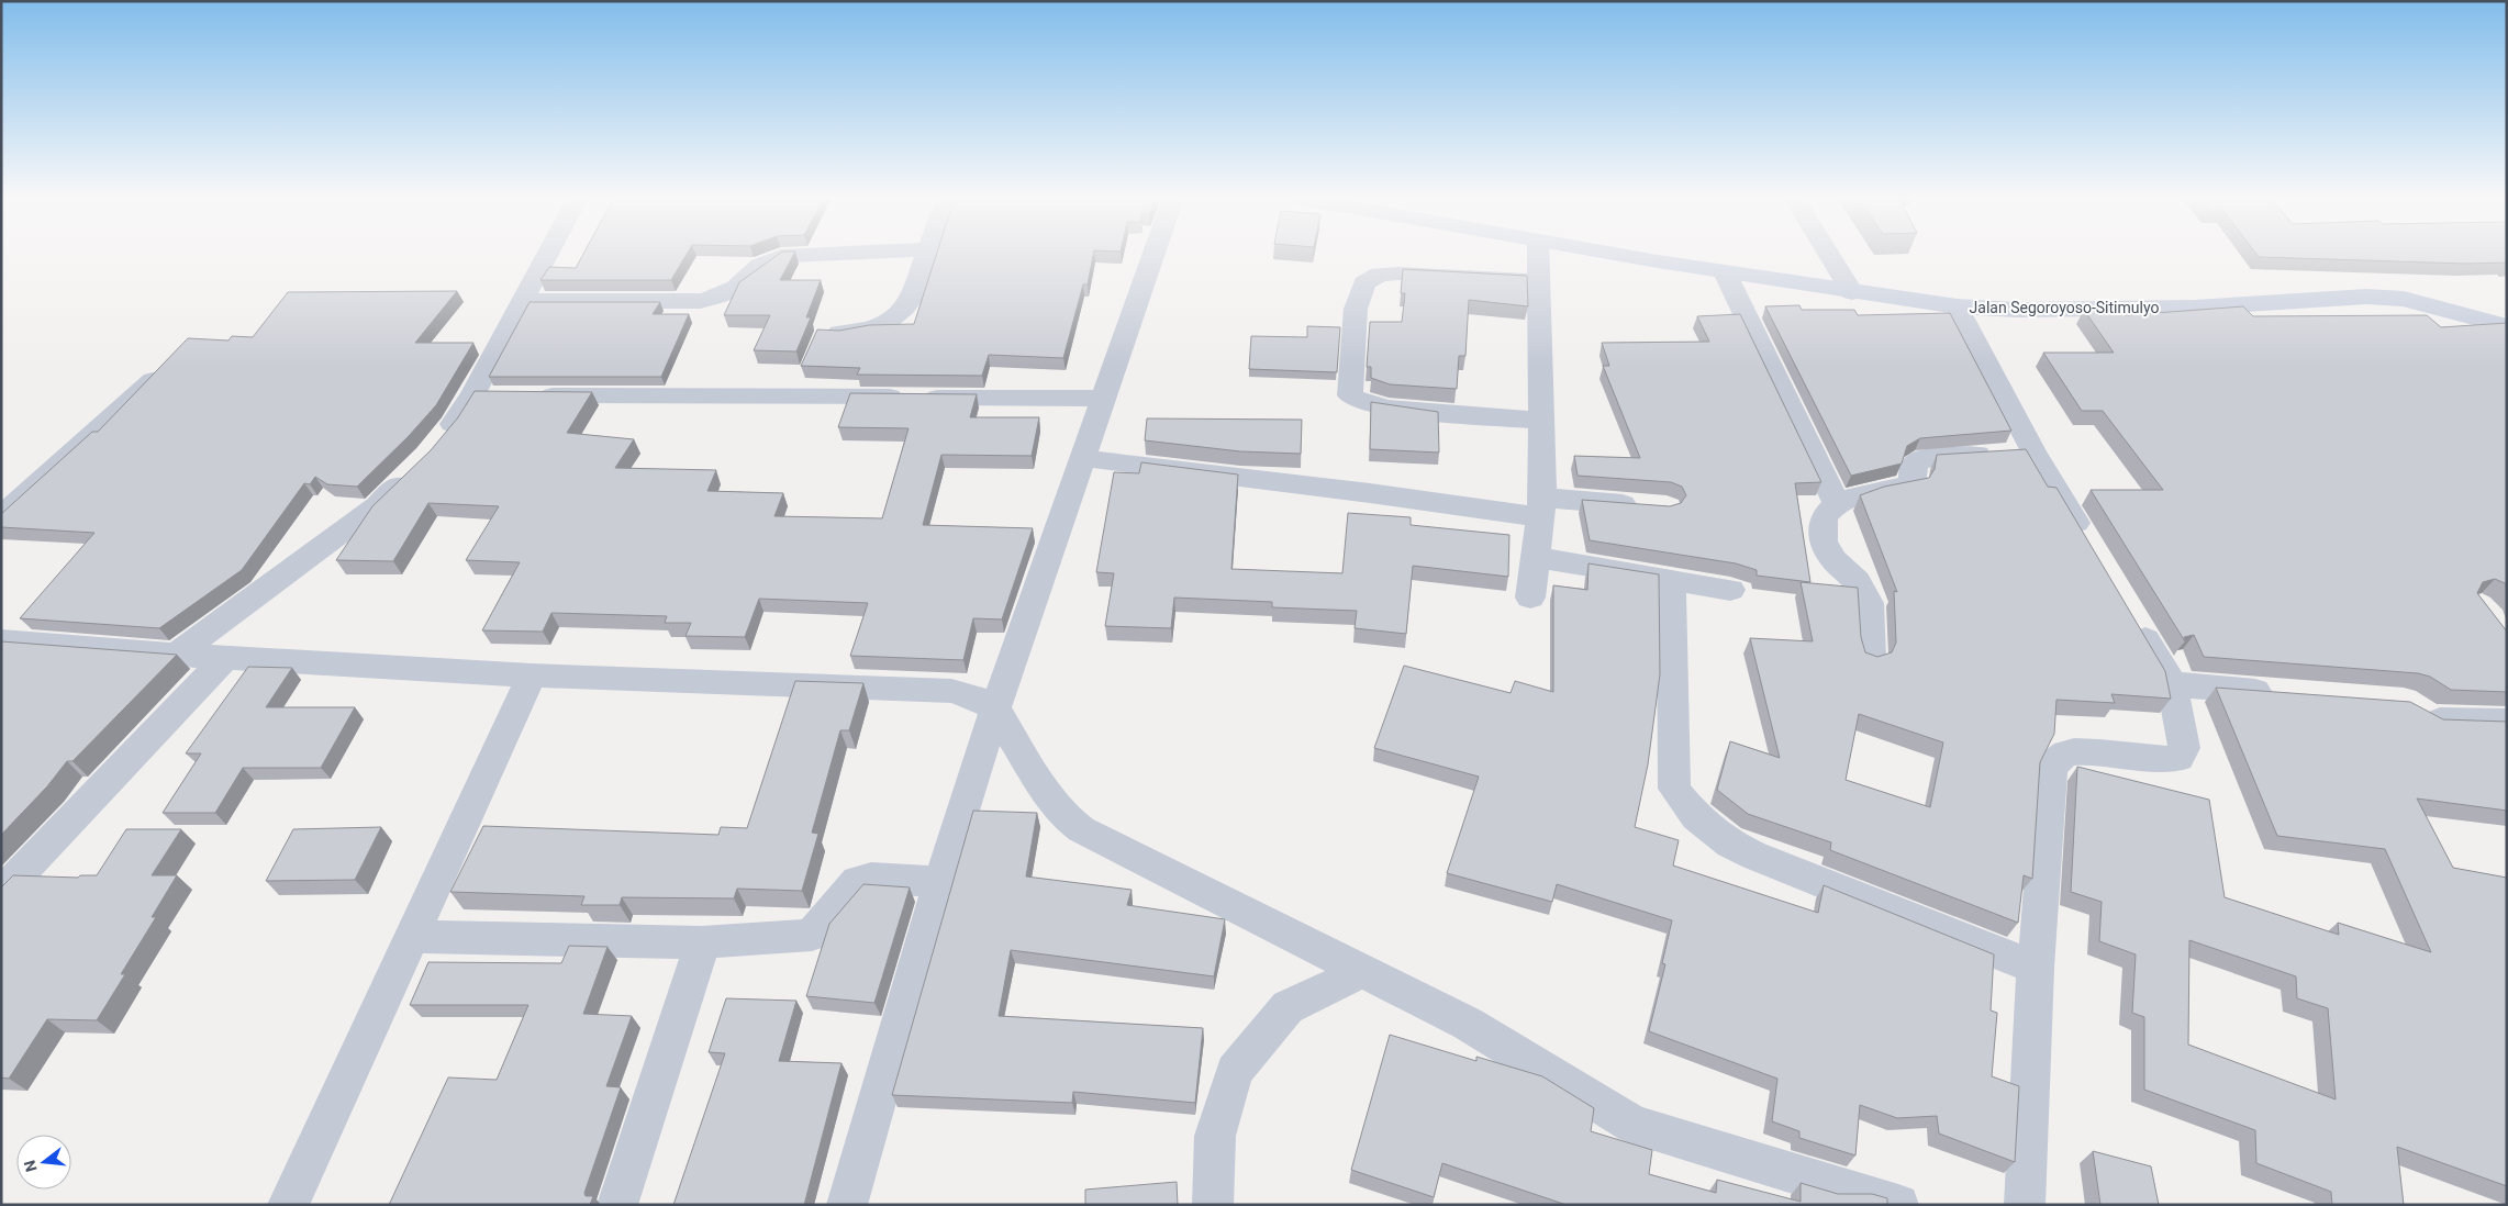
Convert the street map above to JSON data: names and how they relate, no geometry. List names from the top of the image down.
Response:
{
  "streets": {
    "main road": ["Jalan Segoroyoso-Sitimulyo"]
  },
  "north": "left"
}
